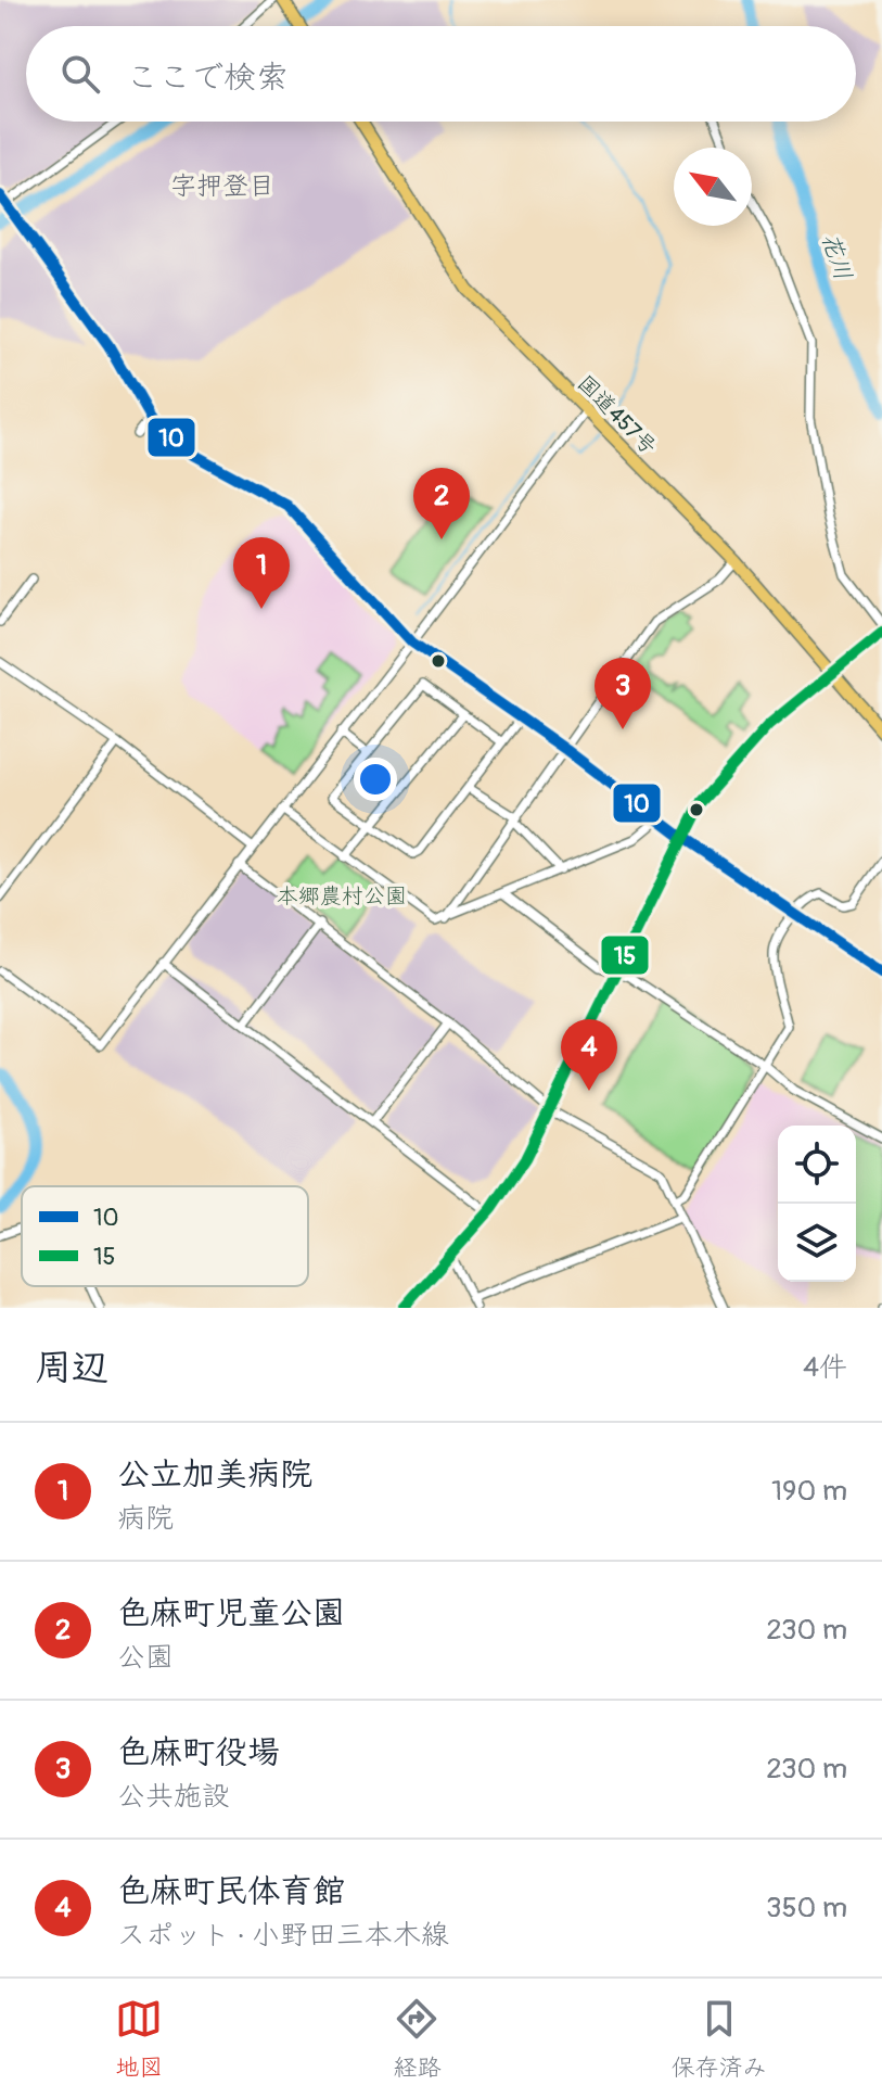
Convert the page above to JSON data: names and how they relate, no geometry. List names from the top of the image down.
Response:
{
  "streets": {
    "highway": ["国道457号"]
  },
  "districts": ["字押登目"],
  "water": ["花川"],
  "parks": ["本郷農村公園"],
  "lines": ["transit line 10", "transit line 15"],
  "legend": ["10", "15"],
  "north": "top left",
  "page": {
    "search": "ここで検索",
    "pins": [
      "2",
      "1",
      "3",
      "4"
    ],
    "heading": ["周辺", "4件"],
    "list": [
      {
        "mark": "1",
        "name": "公立加美病院",
        "note": "病院",
        "value": "190 m"
      },
      {
        "mark": "2",
        "name": "色麻町児童公園",
        "note": "公園",
        "value": "230 m"
      },
      {
        "mark": "3",
        "name": "色麻町役場",
        "note": "公共施設",
        "value": "230 m"
      },
      {
        "mark": "4",
        "name": "色麻町民体育館",
        "note": "スポット · 小野田三本木線",
        "value": "350 m"
      }
    ],
    "nav": ["地図", "経路", "保存済み"]
  }
}
